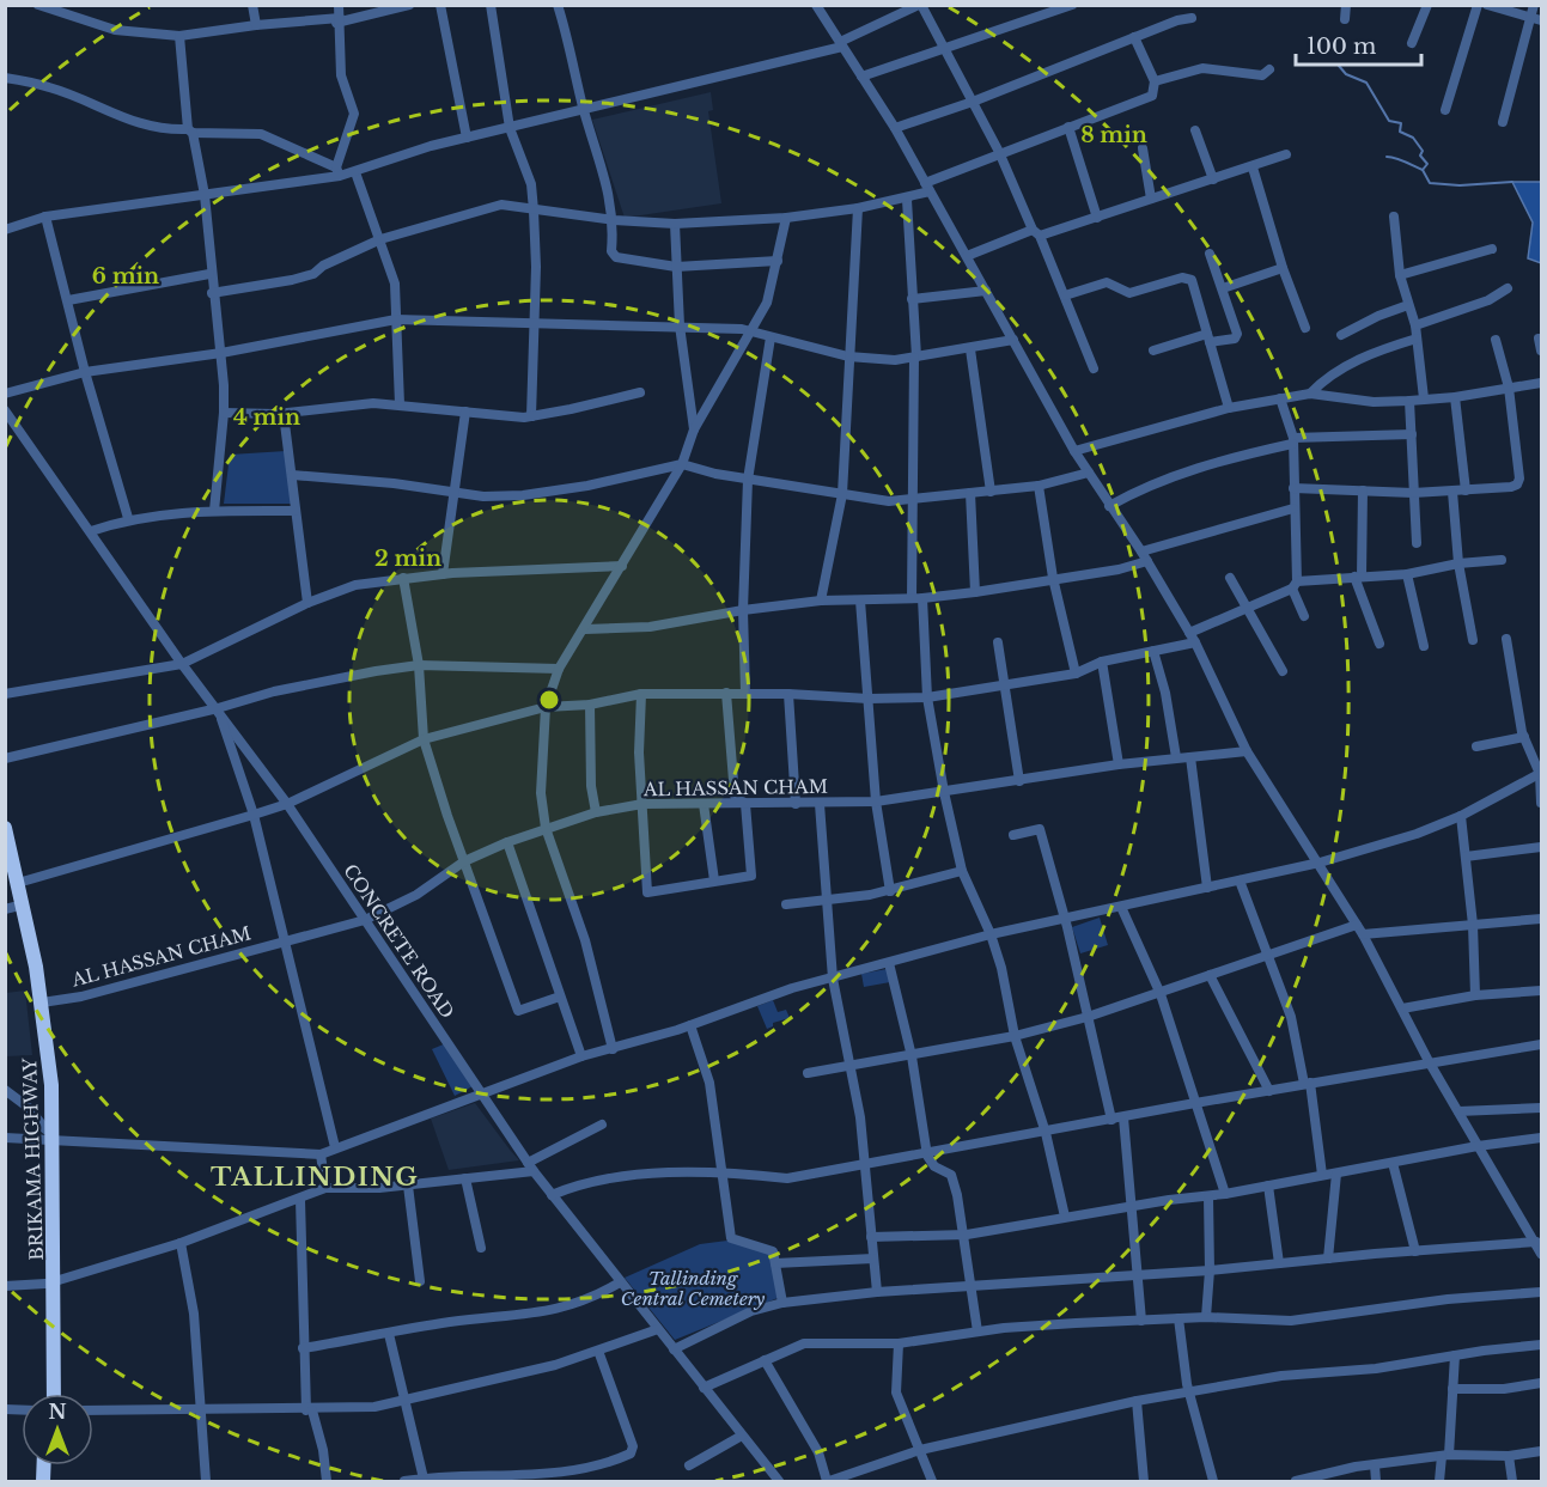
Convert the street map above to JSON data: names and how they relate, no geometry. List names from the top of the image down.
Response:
{
  "streets": {
    "highway": ["BRIKAMA HIGHWAY"],
    "street": ["AL HASSAN CHAM", "CONCRETE ROAD"]
  },
  "crossings": [
    ["AL HASSAN CHAM", "CONCRETE ROAD"],
    ["AL HASSAN CHAM", "BRIKAMA HIGHWAY"]
  ],
  "districts": ["TALLINDING"],
  "parks": ["Tallinding Central Cemetery"],
  "scale_bar": "100 m",
  "north": "top",
  "rings": [
    "8 min",
    "6 min",
    "4 min",
    "2 min"
  ]
}
